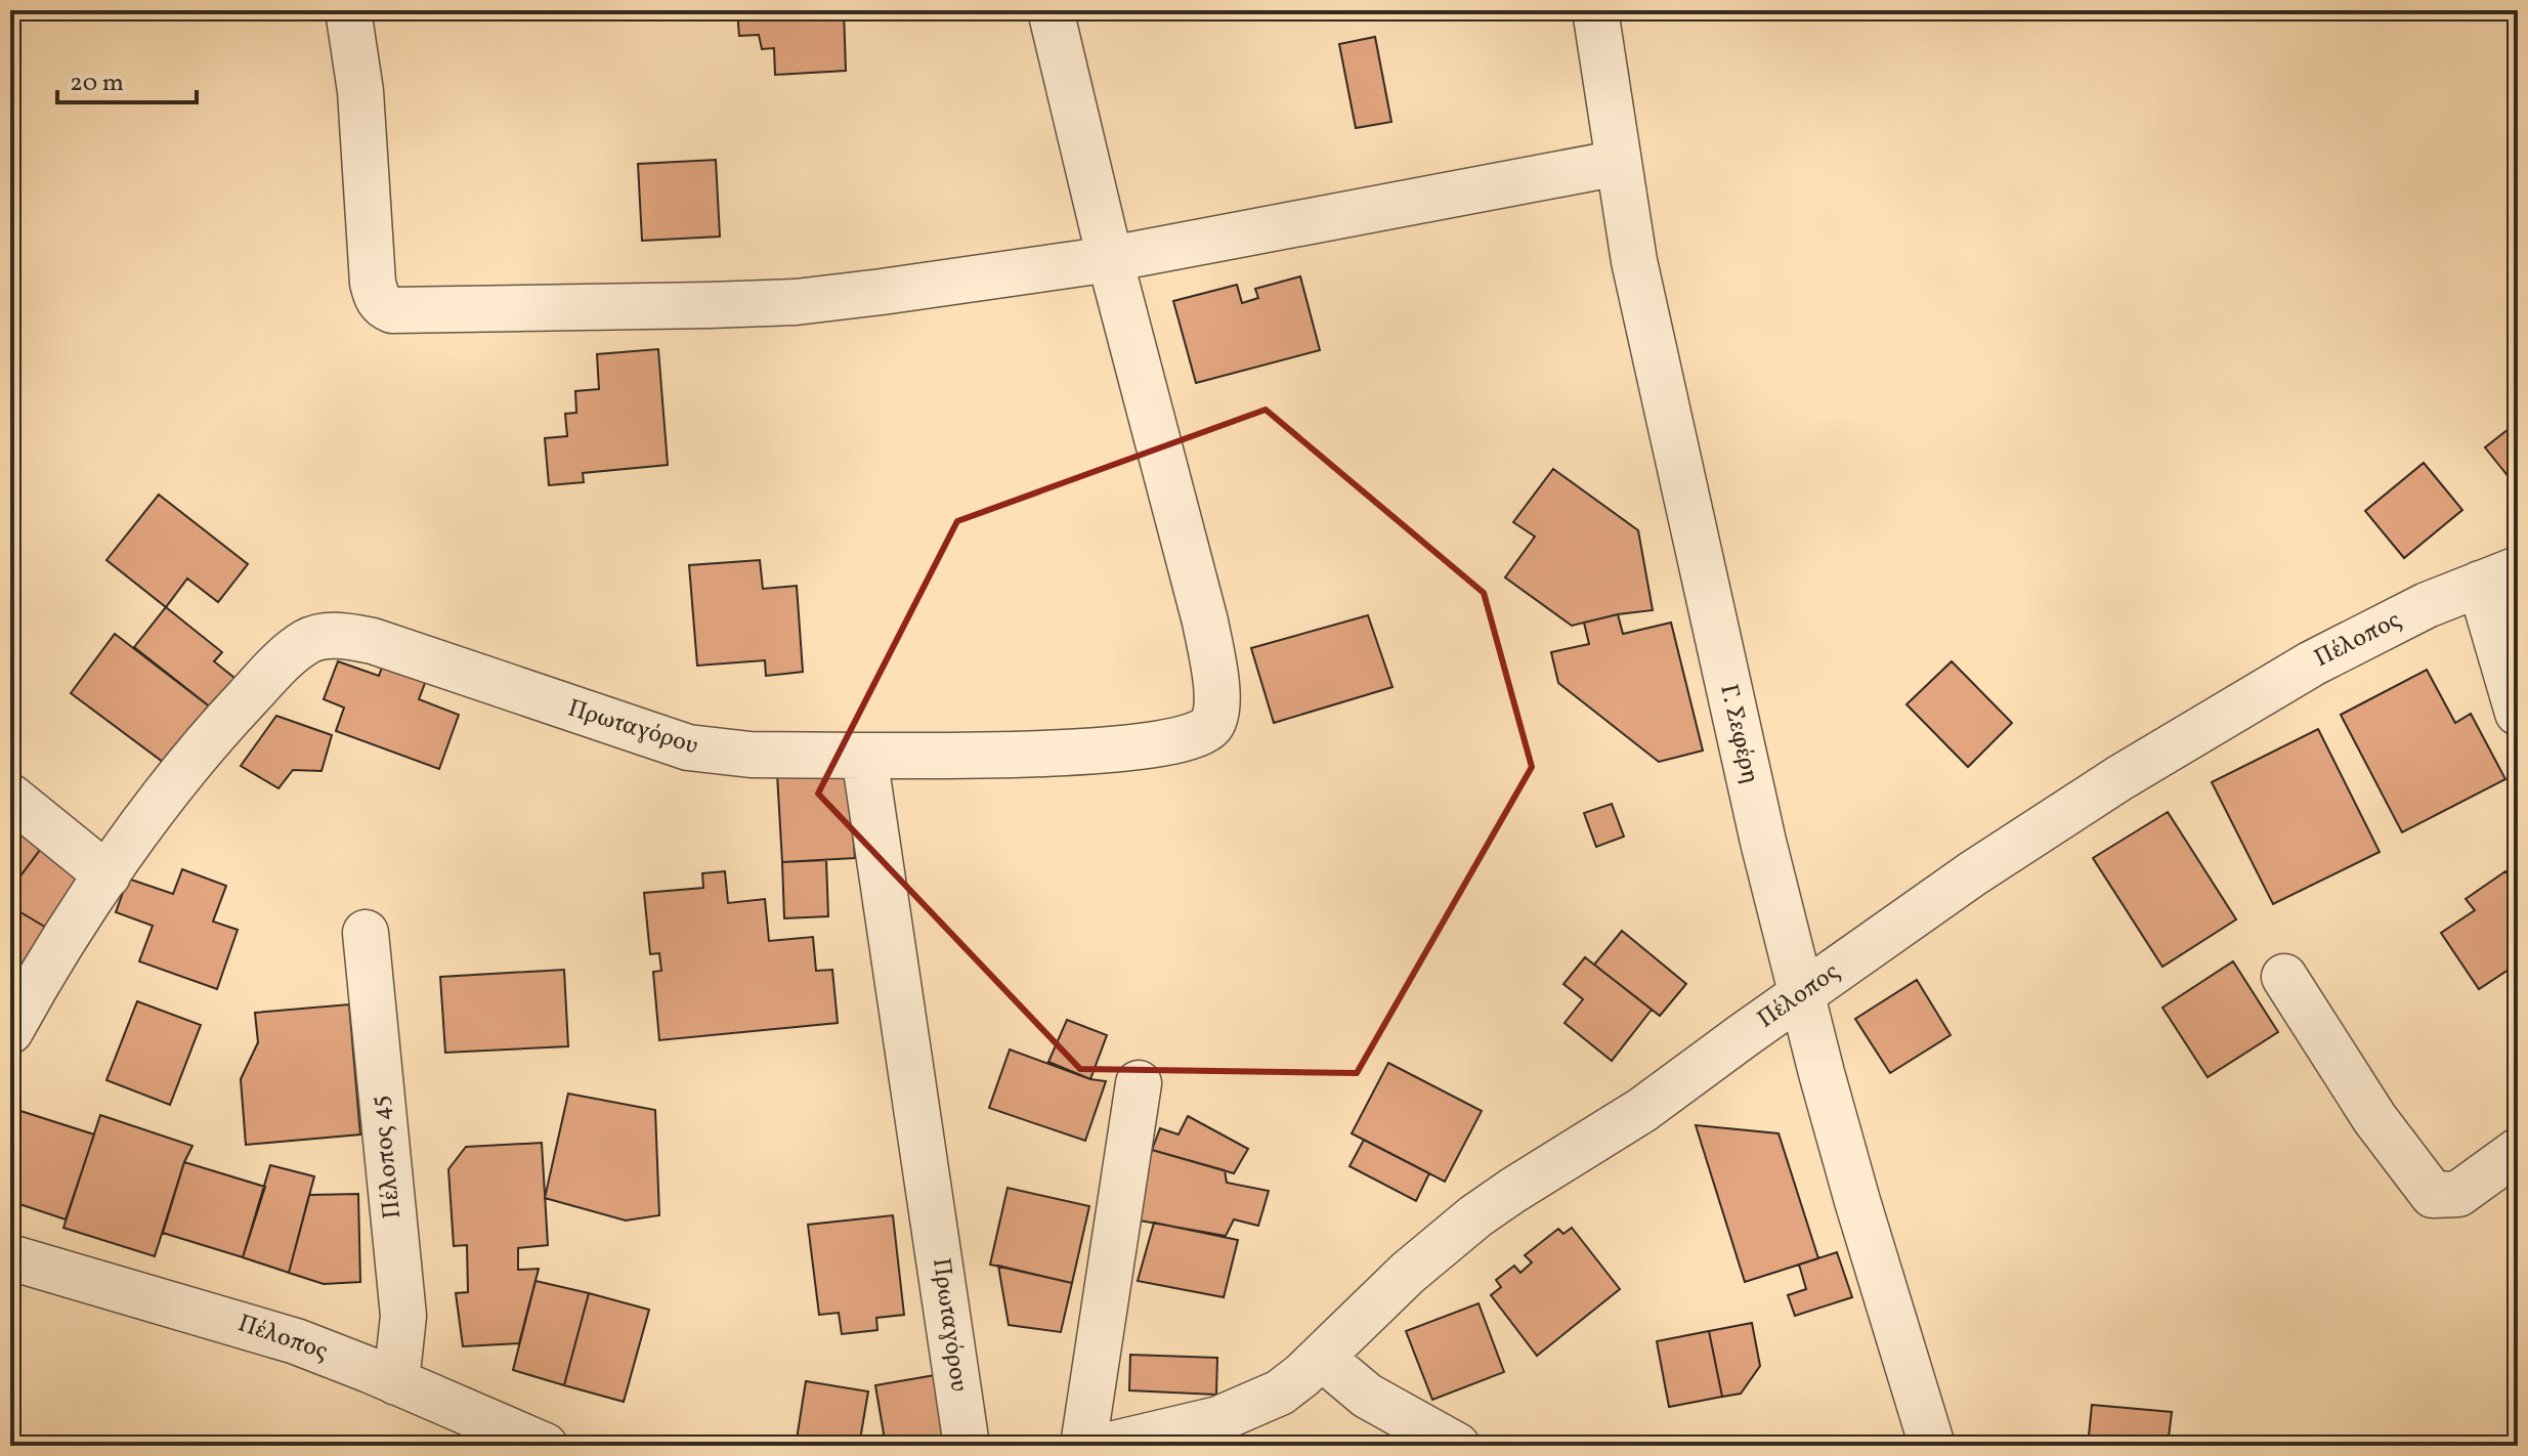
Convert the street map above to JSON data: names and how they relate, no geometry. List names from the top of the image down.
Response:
{
  "streets": {
    "street": [
      "Πέλοπος",
      "Πρωταγόρου",
      "Γ. Σεφέρη",
      "Πέλοπος 45"
    ]
  },
  "crossings": [
    ["Πέλοπος", "Γ. Σεφέρη"],
    ["Πέλοπος", "Πέλοπος 45"]
  ],
  "scale_bar": "20 m"
}
